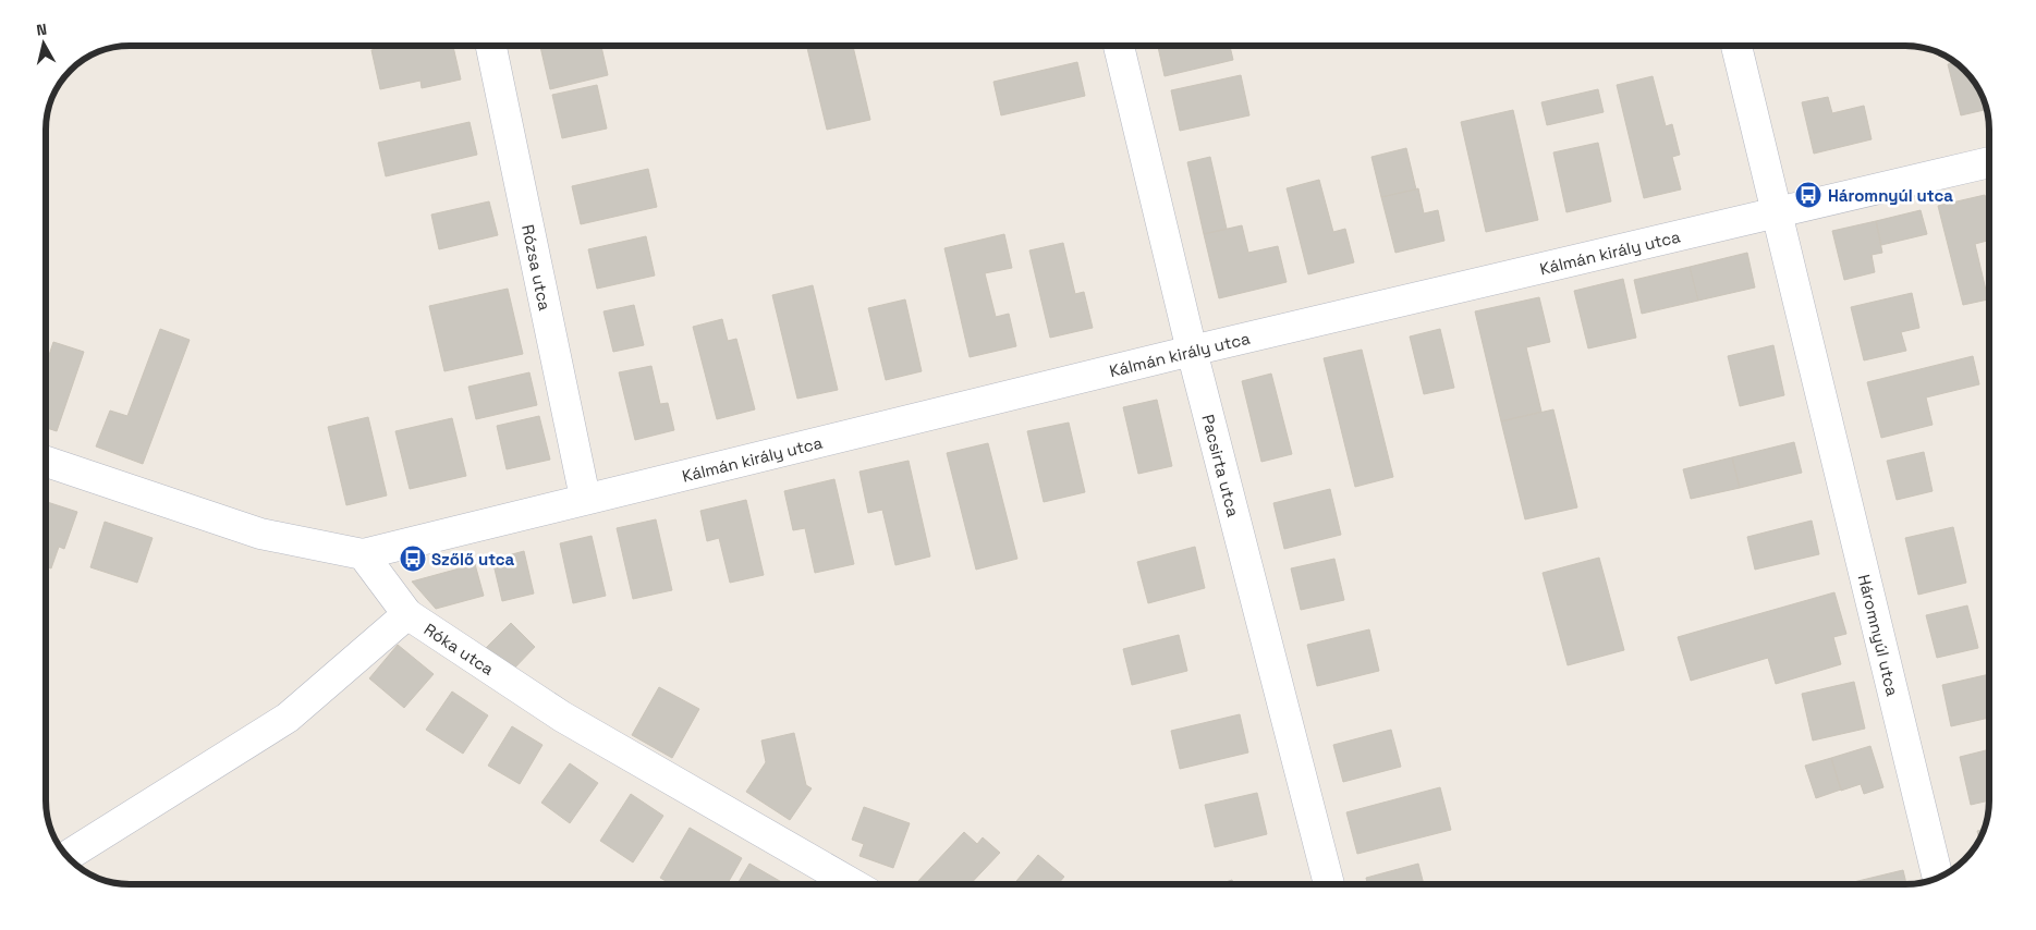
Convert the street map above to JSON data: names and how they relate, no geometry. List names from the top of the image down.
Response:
{
  "streets": {
    "street": [
      "Kálmán király utca",
      "Rózsa utca",
      "Pacsirta utca",
      "Háromnyúl utca",
      "Róka utca"
    ]
  },
  "crossings": [
    ["Kálmán király utca", "Rózsa utca"],
    ["Kálmán király utca", "Pacsirta utca"],
    ["Kálmán király utca", "Háromnyúl utca"],
    ["Kálmán király utca", "Róka utca"]
  ],
  "places": {
    "bus stop": ["Háromnyúl utca", "Szőlő utca"]
  },
  "north": "top"
}
